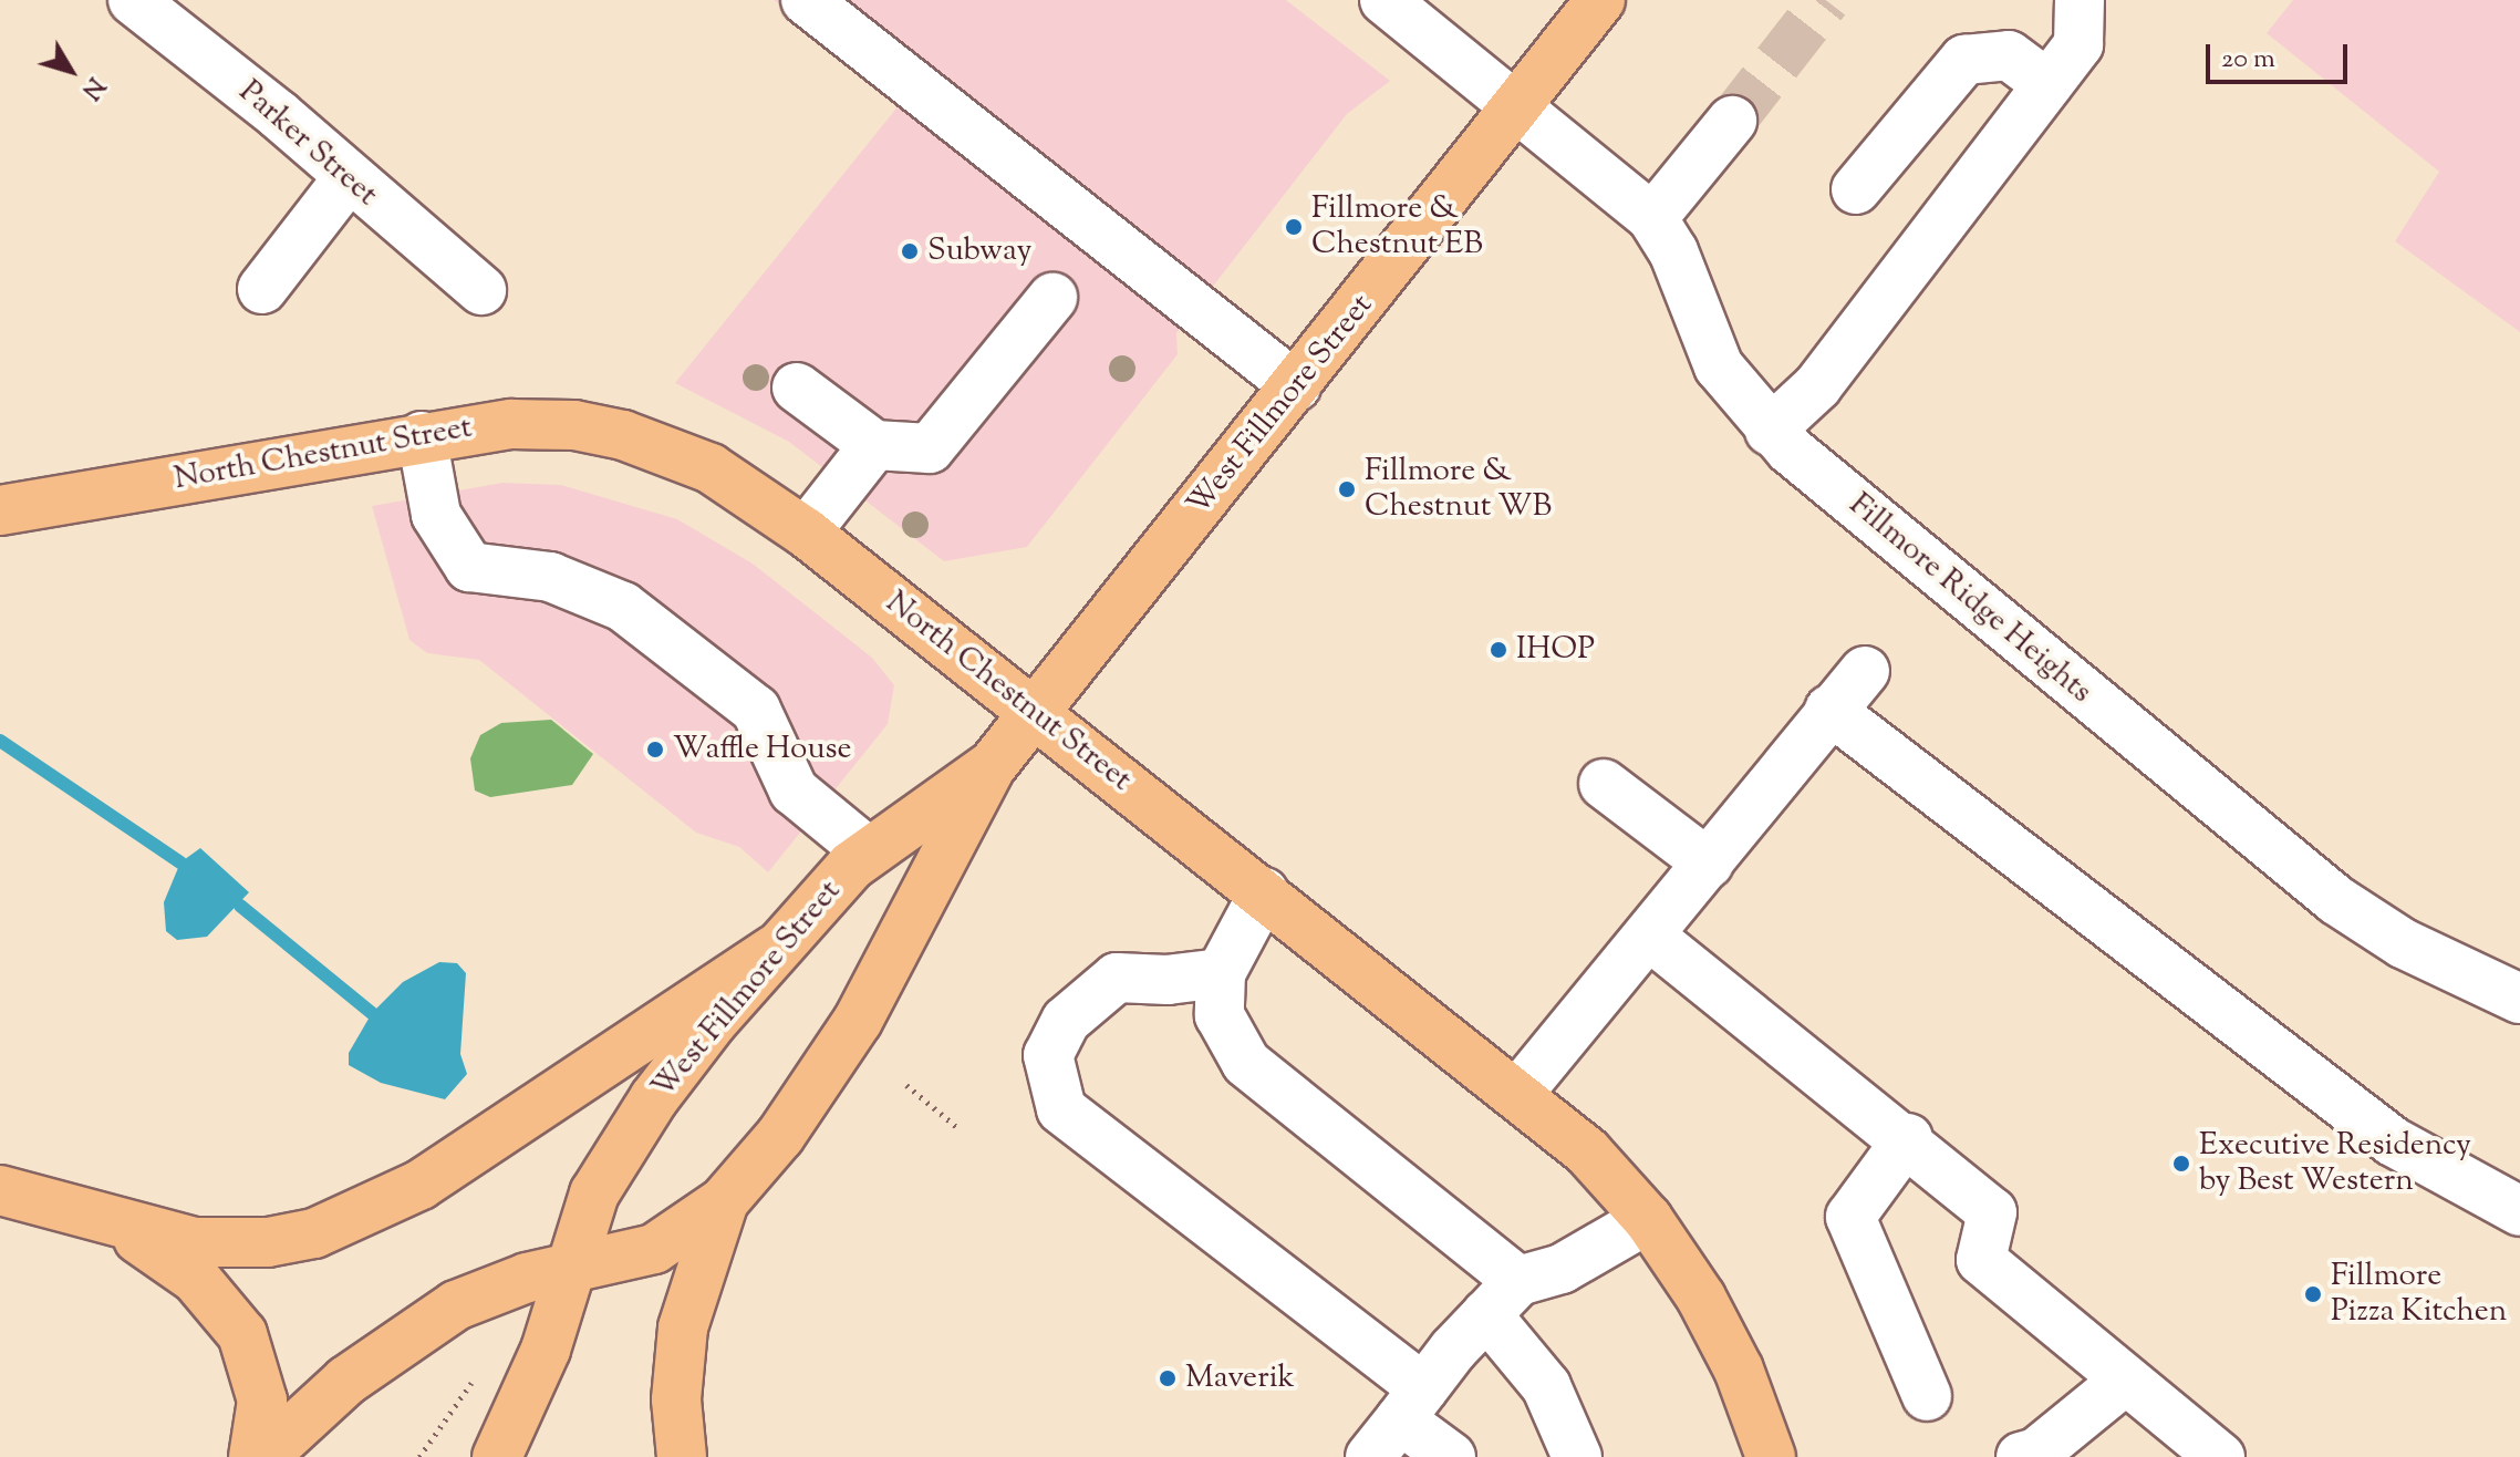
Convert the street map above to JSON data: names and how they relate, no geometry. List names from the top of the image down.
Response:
{
  "streets": {
    "main road": ["West Fillmore Street", "North Chestnut Street"],
    "street": ["Parker Street", "Fillmore Ridge Heights"]
  },
  "crossings": [
    ["West Fillmore Street", "North Chestnut Street"],
    ["West Fillmore Street", "Fillmore Ridge Heights"]
  ],
  "places": [
    "Fillmore & Chestnut EB",
    "Subway",
    "Fillmore & Chestnut WB",
    "IHOP",
    "Waffle House",
    "Executive Residency by Best Western",
    "Fillmore Pizza Kitchen",
    "Maverik"
  ],
  "scale_bar": "20 m",
  "north": "bottom right"
}
